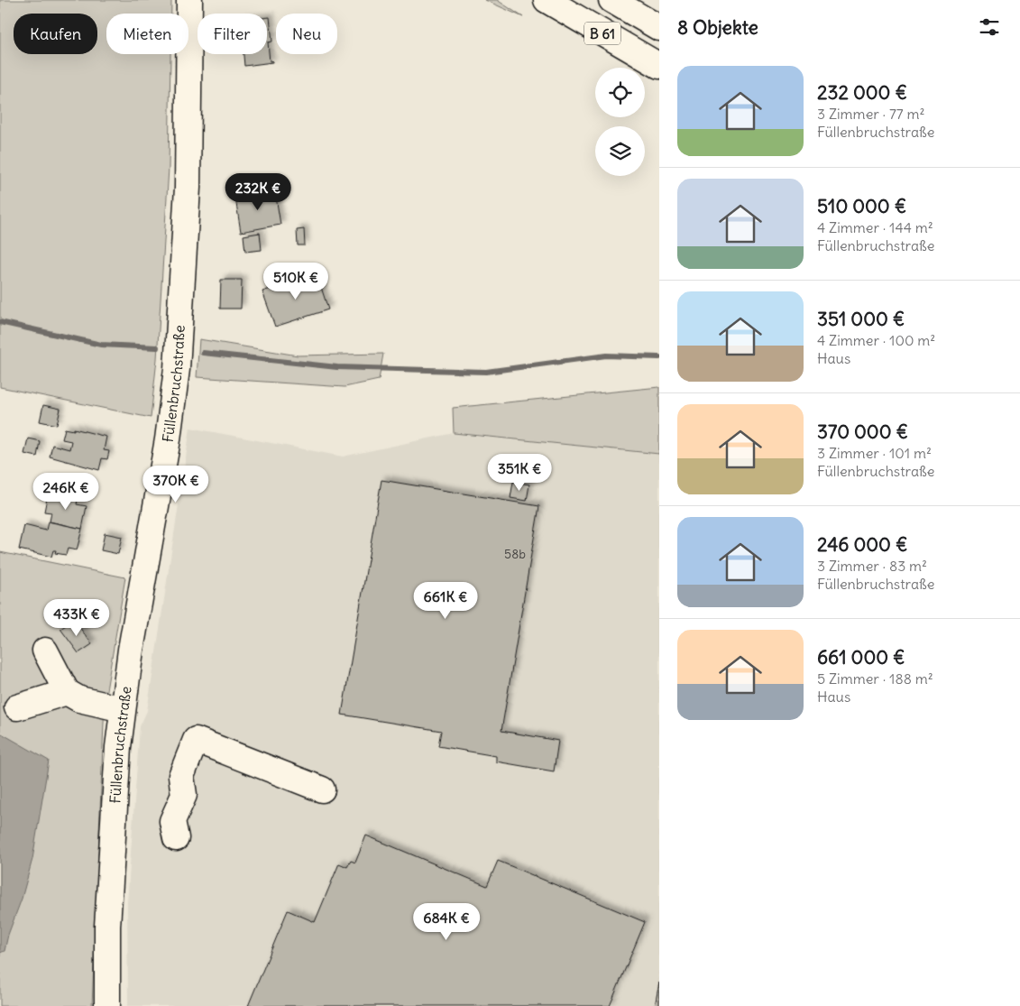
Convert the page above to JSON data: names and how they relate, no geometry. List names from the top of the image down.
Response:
{
  "streets": {
    "main road": ["B 61", "Füllenbruchstraße"]
  },
  "house_numbers": ["58b"],
  "page": {
    "heading": "8 Objekte",
    "chip": [
      "Kaufen",
      "Mieten",
      "Filter",
      "Neu"
    ],
    "list": [
      {
        "name": "232 000 €",
        "note": "3 Zimmer · 77 m² · Füllenbruchstraße"
      },
      {
        "name": "510 000 €",
        "note": "4 Zimmer · 144 m² · Füllenbruchstraße"
      },
      {
        "name": "351 000 €",
        "note": "4 Zimmer · 100 m² · Haus"
      },
      {
        "name": "370 000 €",
        "note": "3 Zimmer · 101 m² · Füllenbruchstraße"
      },
      {
        "name": "246 000 €",
        "note": "3 Zimmer · 83 m² · Füllenbruchstraße"
      },
      {
        "name": "661 000 €",
        "note": "5 Zimmer · 188 m² · Haus"
      }
    ],
    "price": [
      "232K €",
      "510K €",
      "351K €",
      "370K €",
      "246K €",
      "661K €",
      "433K €",
      "684K €"
    ]
  }
}
